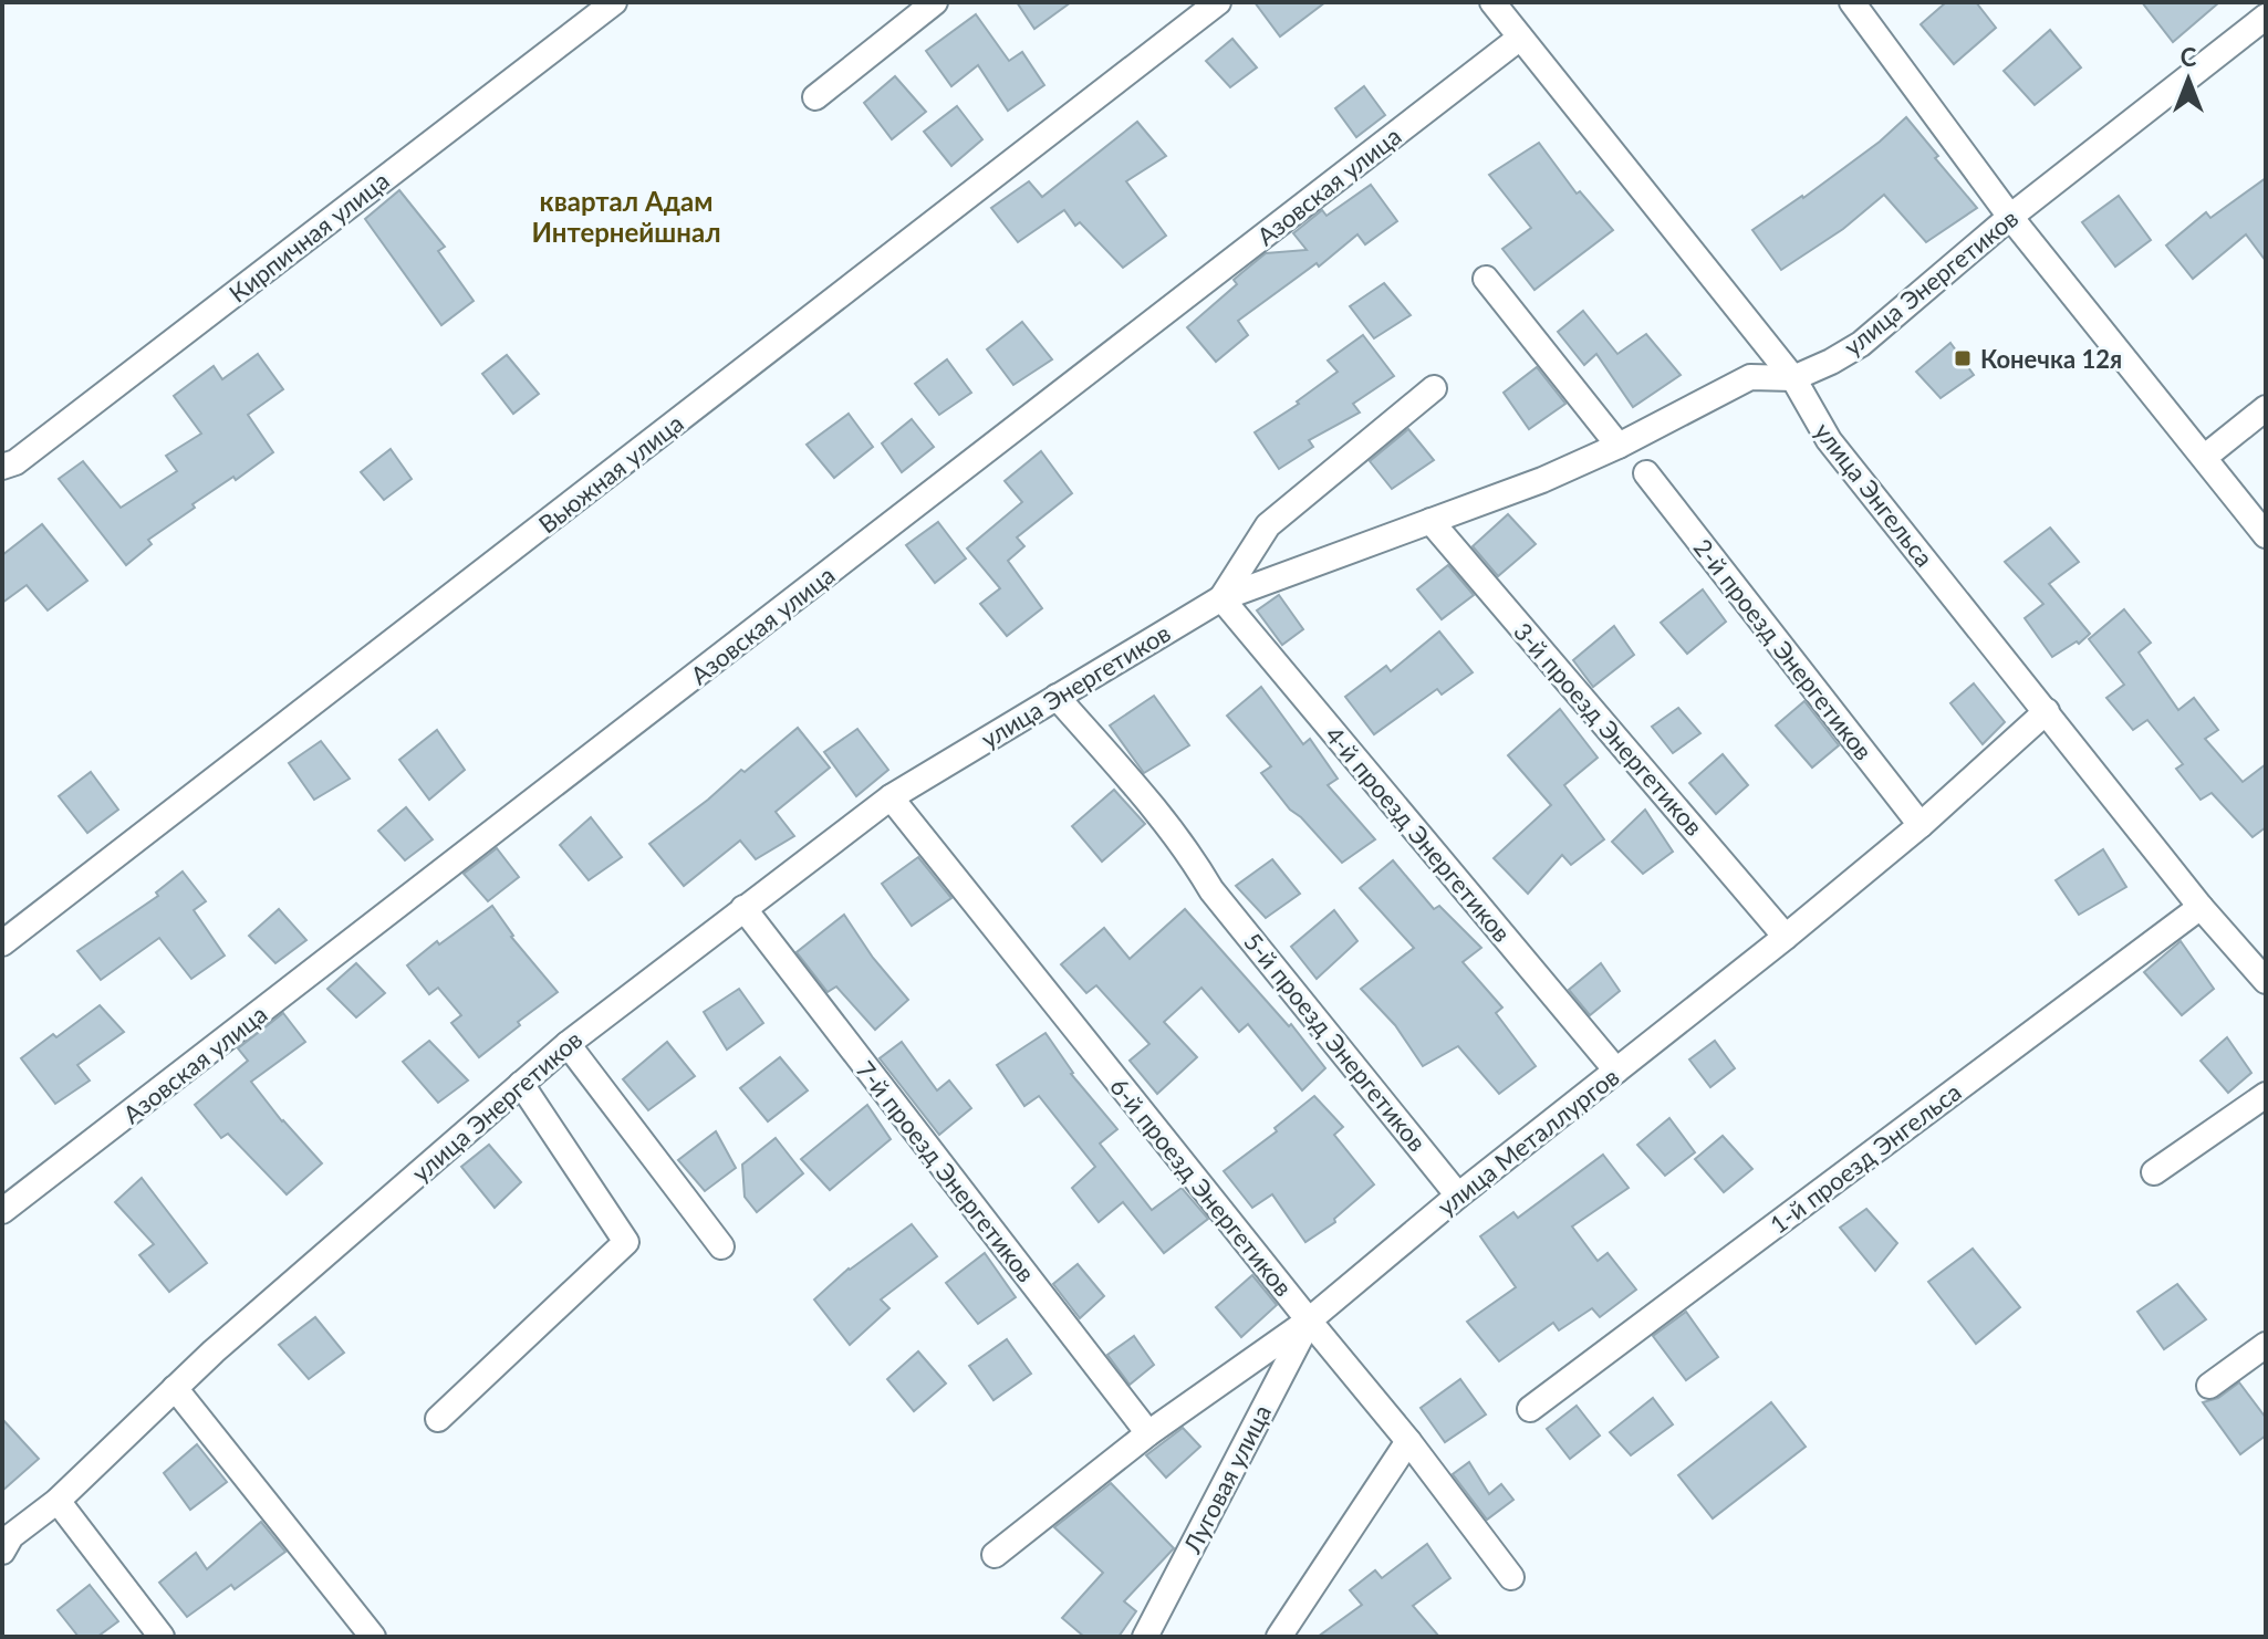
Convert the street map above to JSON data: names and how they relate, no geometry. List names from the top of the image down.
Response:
{
  "streets": {
    "street": [
      "Азовская улица",
      "Кирпичная улица",
      "улица Энергетиков",
      "Вьюжная улица",
      "улица Энгельса",
      "2-й проезд Энергетиков",
      "3-й проезд Энергетиков",
      "4-й проезд Энергетиков",
      "5-й проезд Энергетиков",
      "улица Металлургов",
      "1-й проезд Энгельса",
      "7-й проезд Энергетиков",
      "6-й проезд Энергетиков",
      "Луговая улица"
    ]
  },
  "crossings": [
    ["Азовская улица", "улица Энгельса"],
    ["улица Энергетиков", "улица Энгельса"],
    ["улица Энергетиков", "3-й проезд Энергетиков"],
    ["улица Энергетиков", "4-й проезд Энергетиков"],
    ["улица Энергетиков", "5-й проезд Энергетиков"],
    ["улица Энергетиков", "7-й проезд Энергетиков"],
    ["улица Энергетиков", "6-й проезд Энергетиков"],
    ["улица Энгельса", "улица Металлургов"],
    ["улица Энгельса", "1-й проезд Энгельса"],
    ["2-й проезд Энергетиков", "улица Металлургов"],
    ["3-й проезд Энергетиков", "улица Металлургов"],
    ["4-й проезд Энергетиков", "улица Металлургов"],
    ["5-й проезд Энергетиков", "улица Металлургов"],
    ["улица Металлургов", "7-й проезд Энергетиков"],
    ["улица Металлургов", "6-й проезд Энергетиков"],
    ["улица Металлургов", "Луговая улица"],
    ["6-й проезд Энергетиков", "Луговая улица"]
  ],
  "districts": ["квартал Адам Интернейшнал"],
  "places": {
    "transit": ["Конечка 12я"]
  },
  "north": "top"
}
